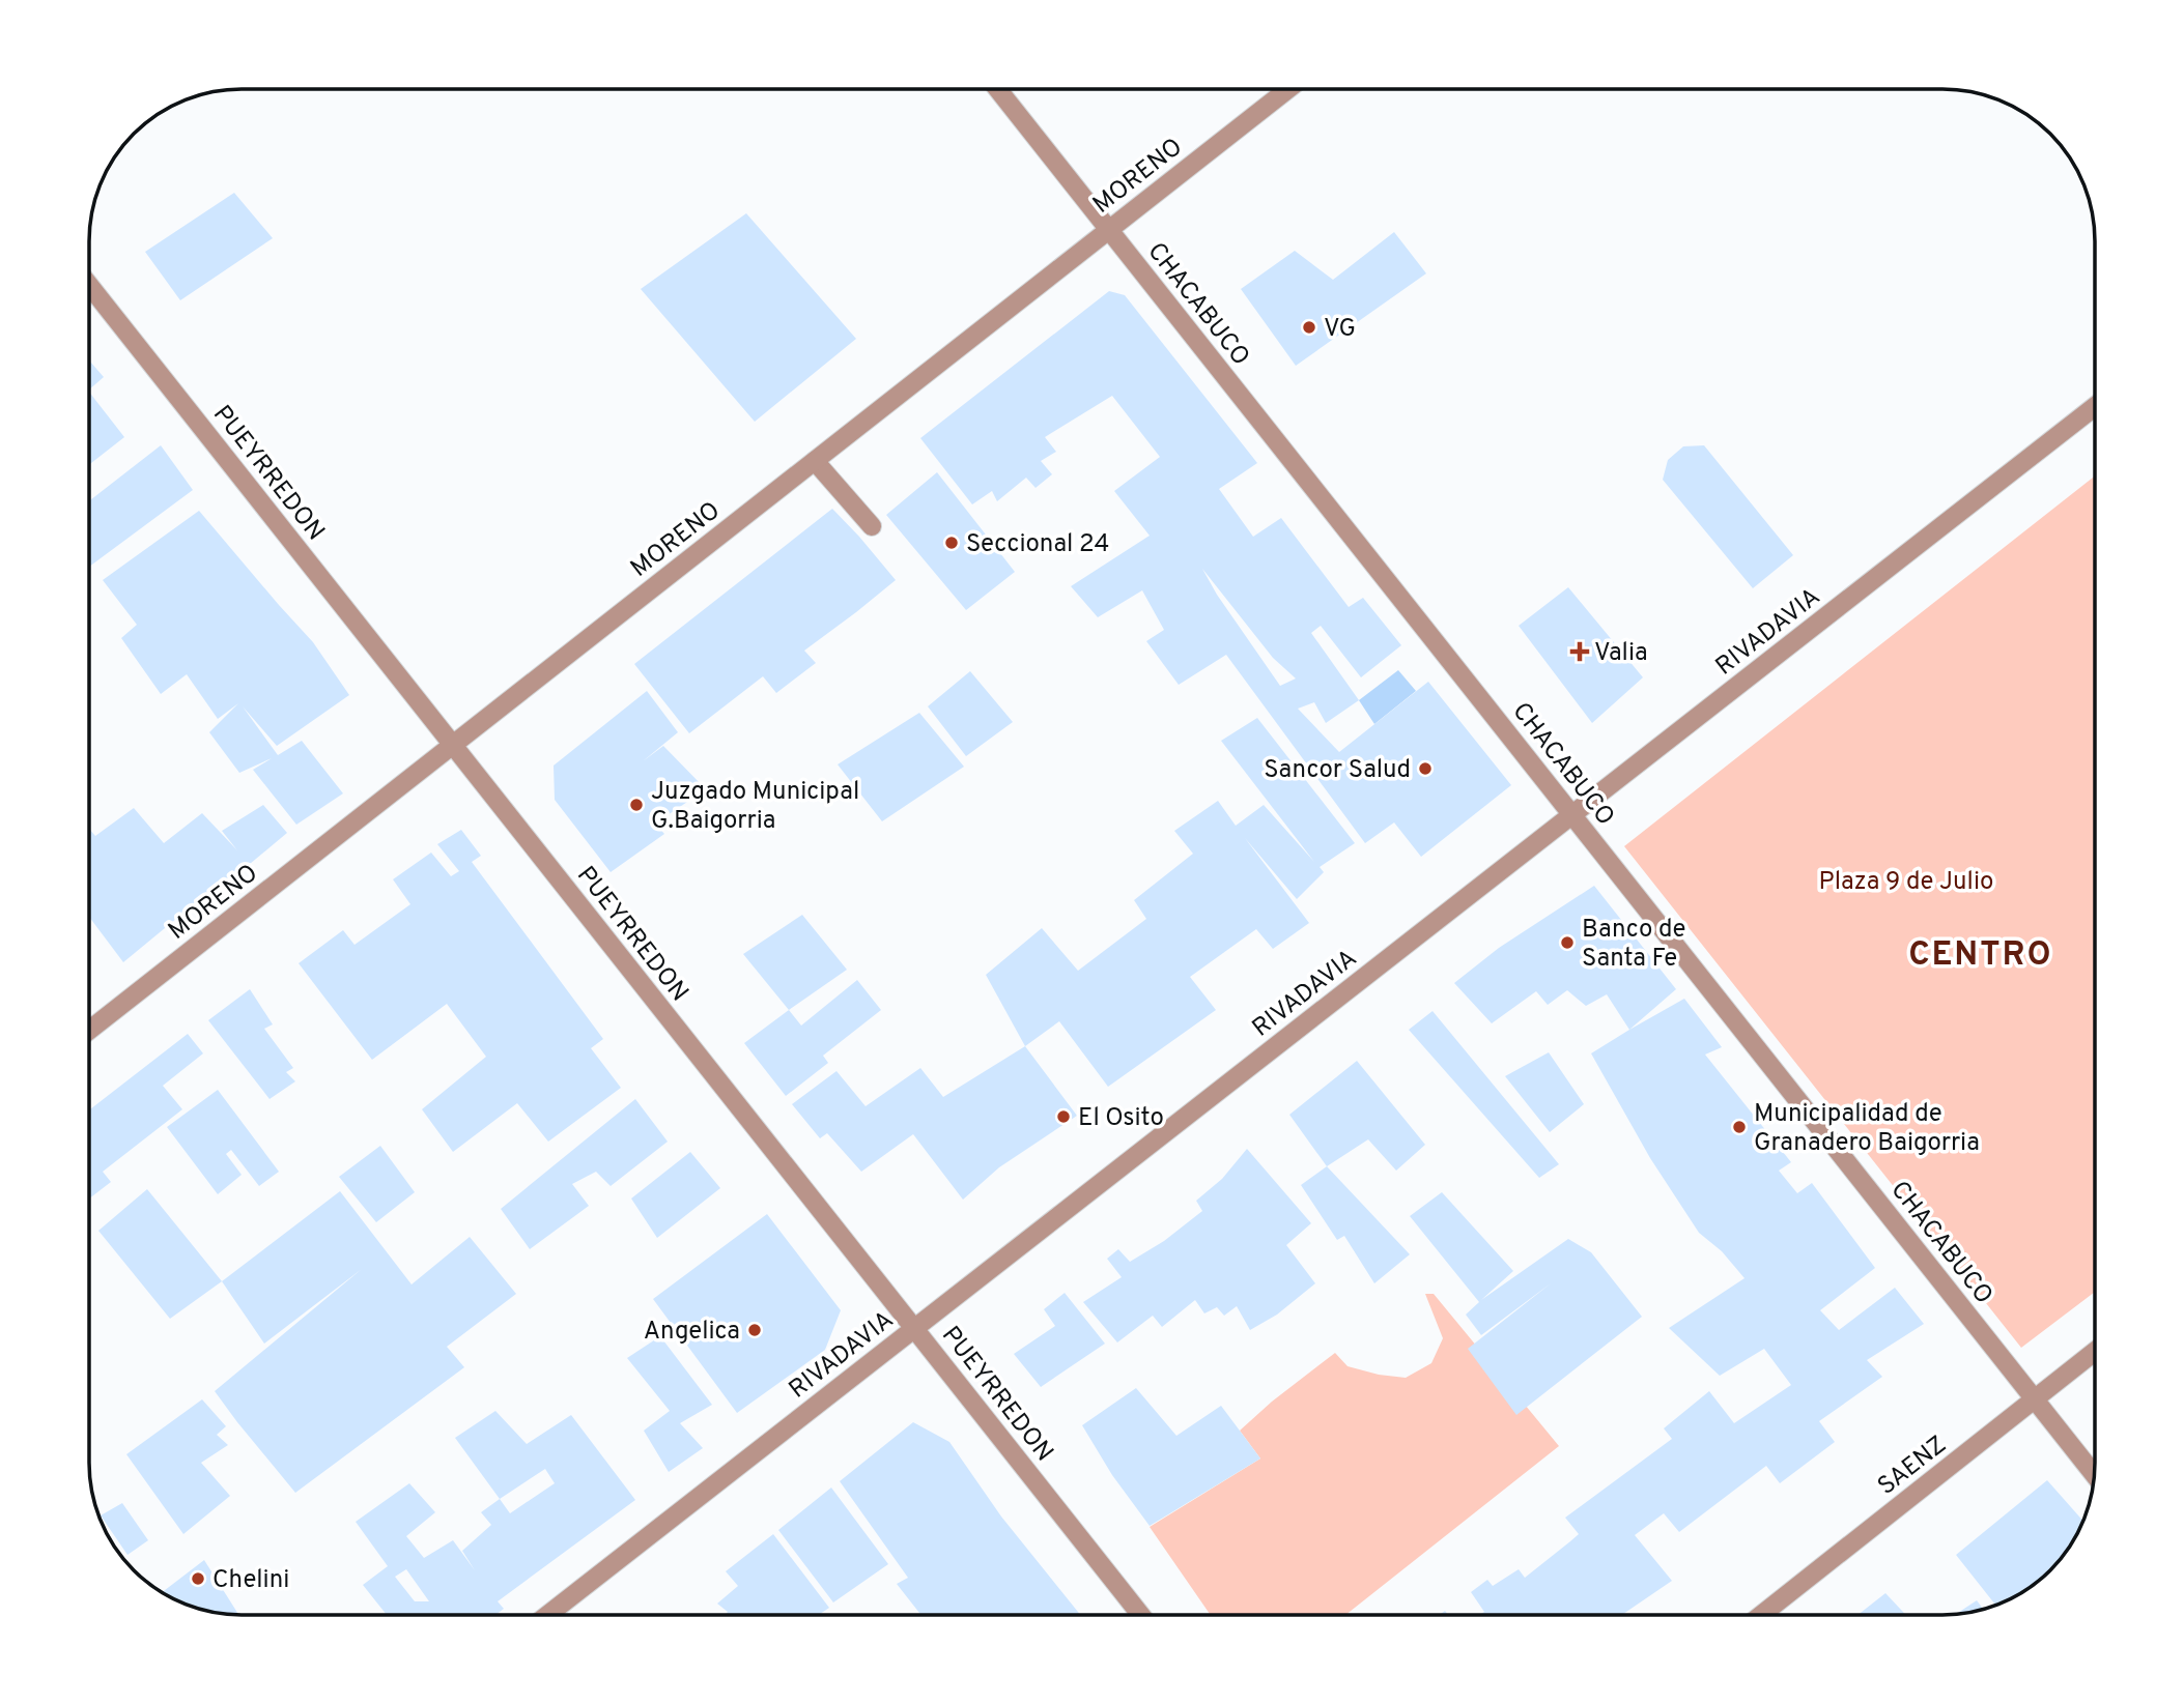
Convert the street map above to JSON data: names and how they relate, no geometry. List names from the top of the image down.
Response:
{
  "streets": {
    "street": [
      "MORENO",
      "CHACABUCO",
      "PUEYRREDON",
      "RIVADAVIA",
      "SAENZ"
    ]
  },
  "crossings": [
    ["MORENO", "CHACABUCO"],
    ["MORENO", "PUEYRREDON"],
    ["CHACABUCO", "RIVADAVIA"],
    ["CHACABUCO", "SAENZ"],
    ["PUEYRREDON", "RIVADAVIA"]
  ],
  "districts": ["CENTRO"],
  "parks": ["Plaza 9 de Julio"],
  "places": {
    "other": [
      "VG",
      "Seccional 24",
      "Sancor Salud",
      "Juzgado Municipal G.Baigorria",
      "Banco de Santa Fe",
      "El Osito",
      "Municipalidad de Granadero Baigorria",
      "Angelica",
      "Chelini"
    ],
    "health": ["Valia"]
  }
}
